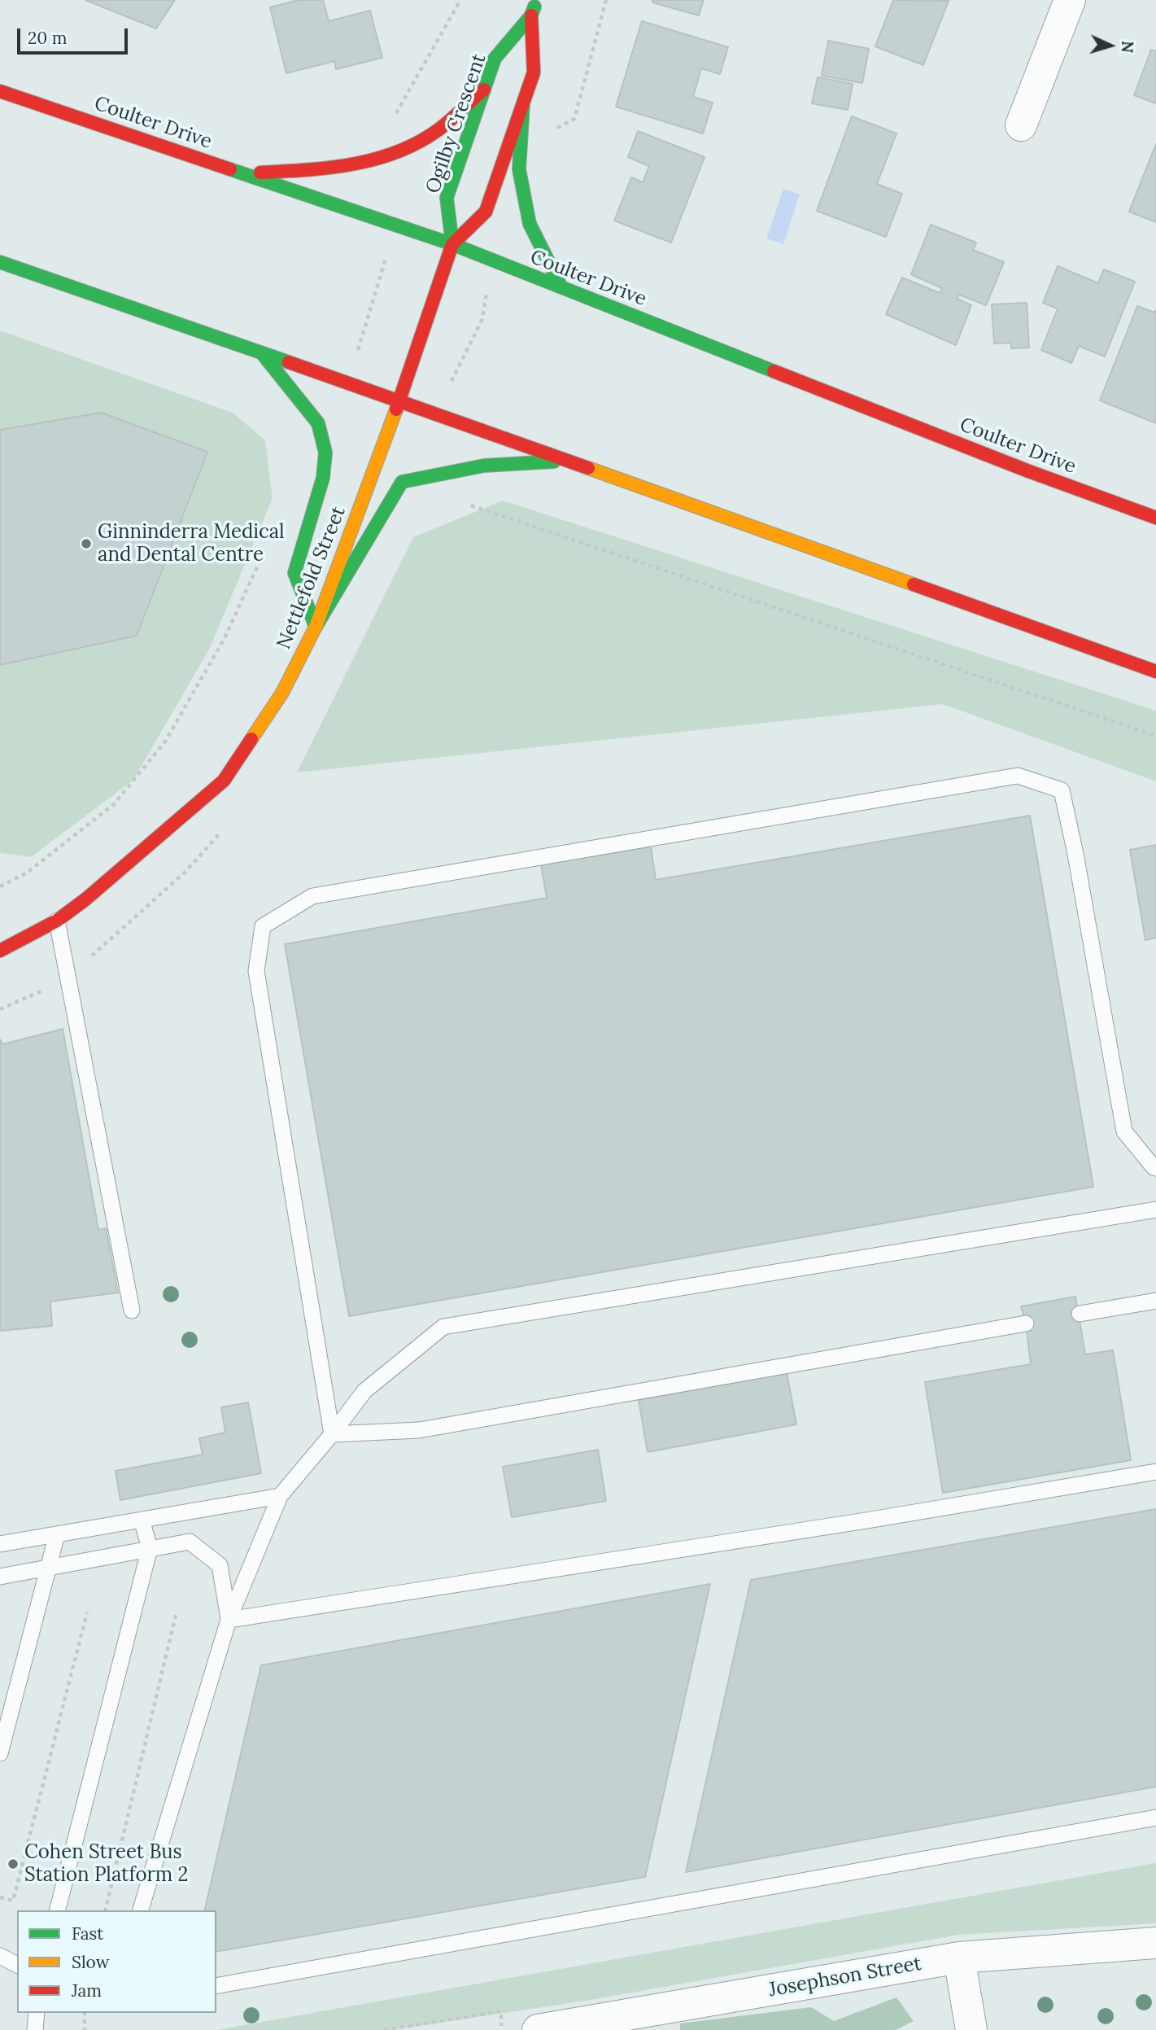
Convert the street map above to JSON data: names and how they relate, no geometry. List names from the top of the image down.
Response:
{
  "streets": {
    "main road": ["Coulter Drive", "Ogilby Crescent", "Nettlefold Street"],
    "street": ["Josephson Street"]
  },
  "crossings": [
    ["Coulter Drive", "Ogilby Crescent"],
    ["Coulter Drive", "Nettlefold Street"],
    ["Ogilby Crescent", "Nettlefold Street"]
  ],
  "places": ["Ginninderra Medical and Dental Centre", "Cohen Street Bus Station Platform 2"],
  "legend": ["Fast", "Slow", "Jam"],
  "scale_bar": "20 m",
  "north": "right"
}
